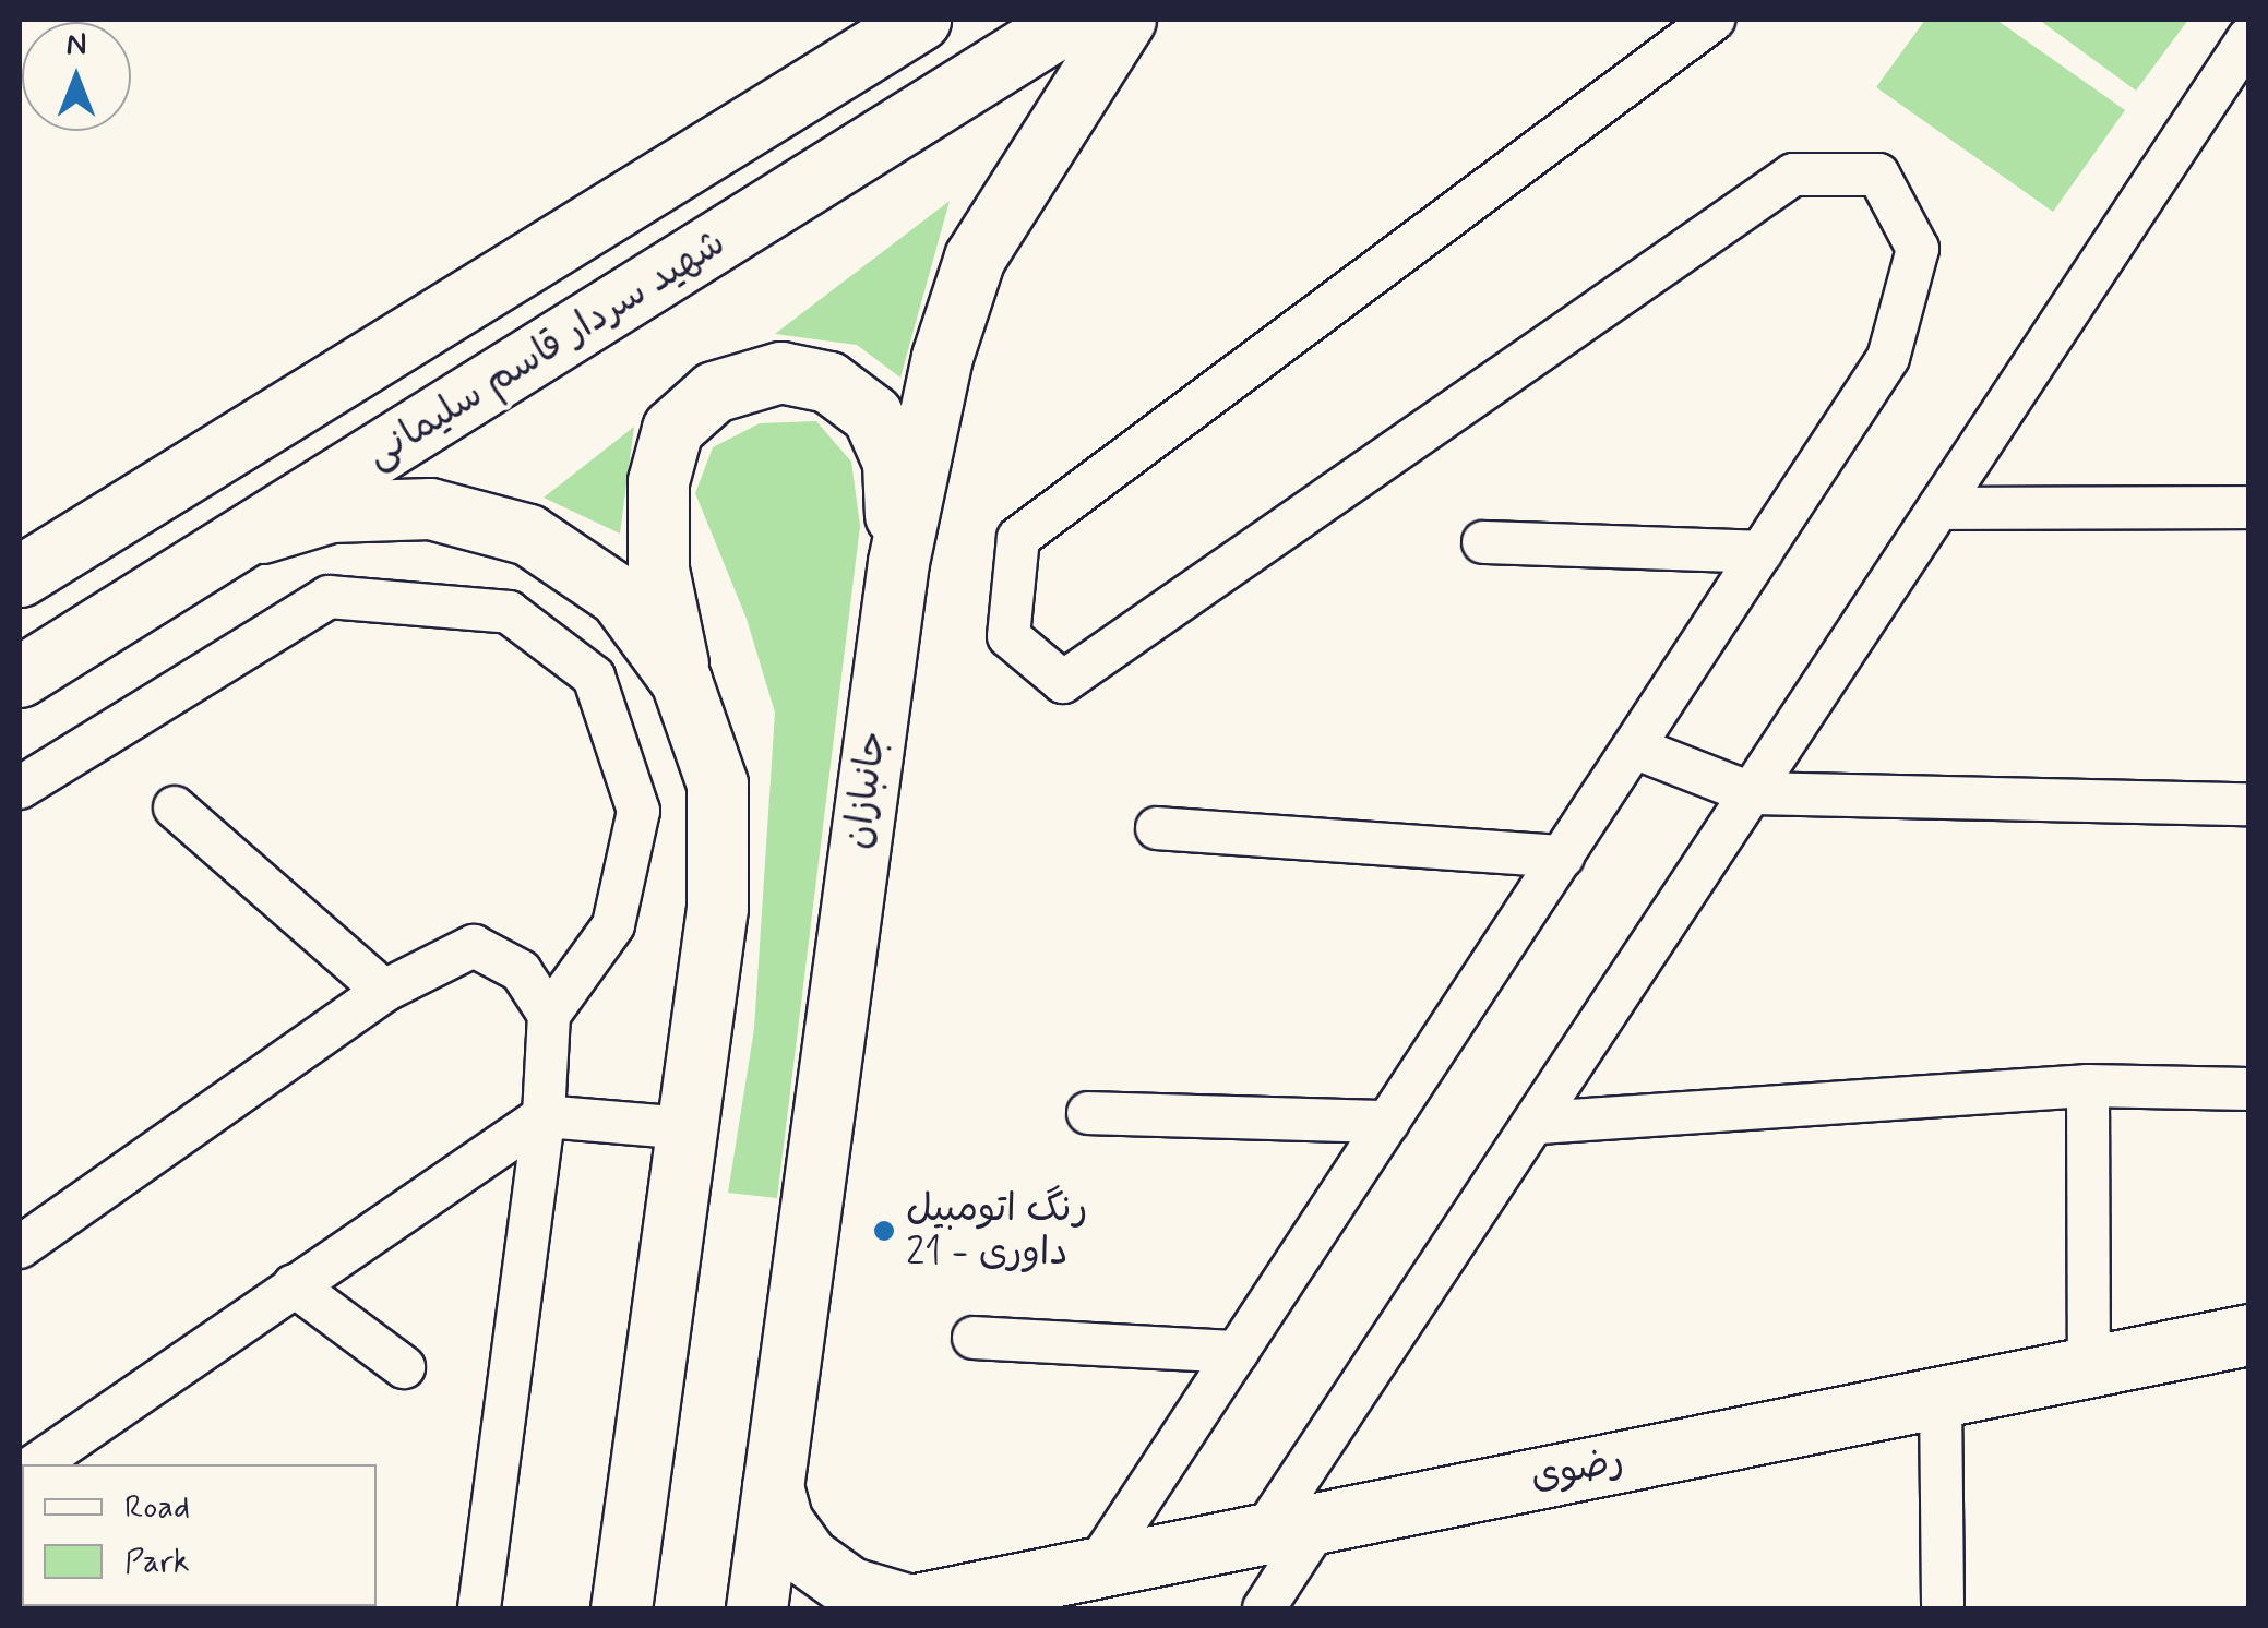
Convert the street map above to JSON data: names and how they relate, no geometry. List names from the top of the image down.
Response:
{
  "streets": {
    "main road": ["شهید سردار قاسم سلیمانی", "جانبازان", "رضوی"]
  },
  "places": ["رنگ اتومبیل 21 - داوری"],
  "legend": ["Road", "Park"],
  "north": "top"
}
